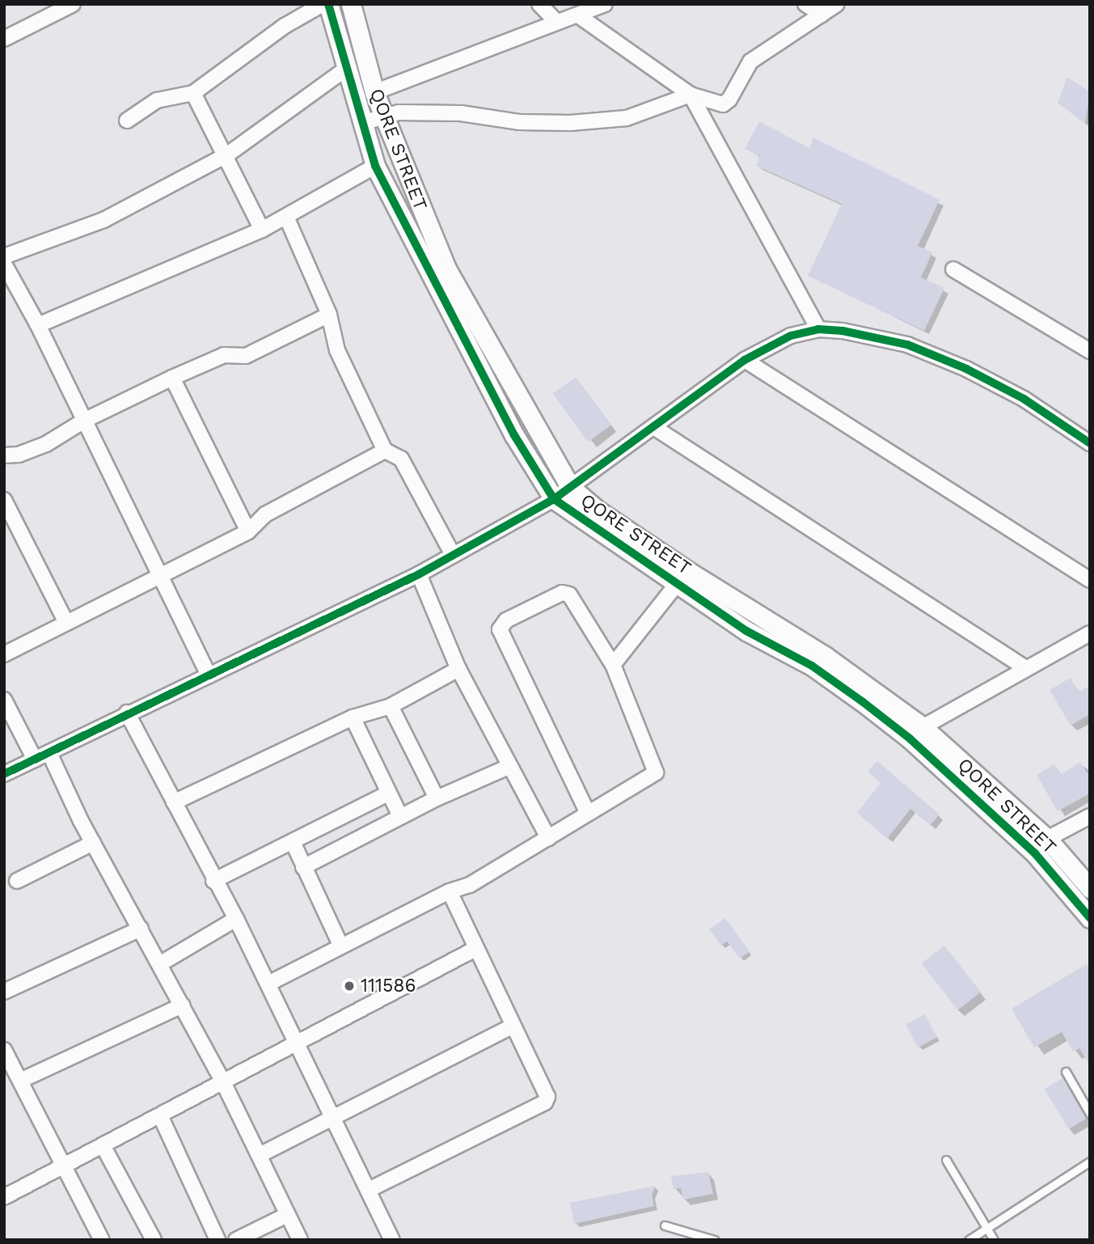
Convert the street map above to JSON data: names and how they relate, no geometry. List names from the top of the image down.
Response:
{
  "streets": {
    "street": ["QORE STREET"]
  },
  "places": ["111586"]
}
